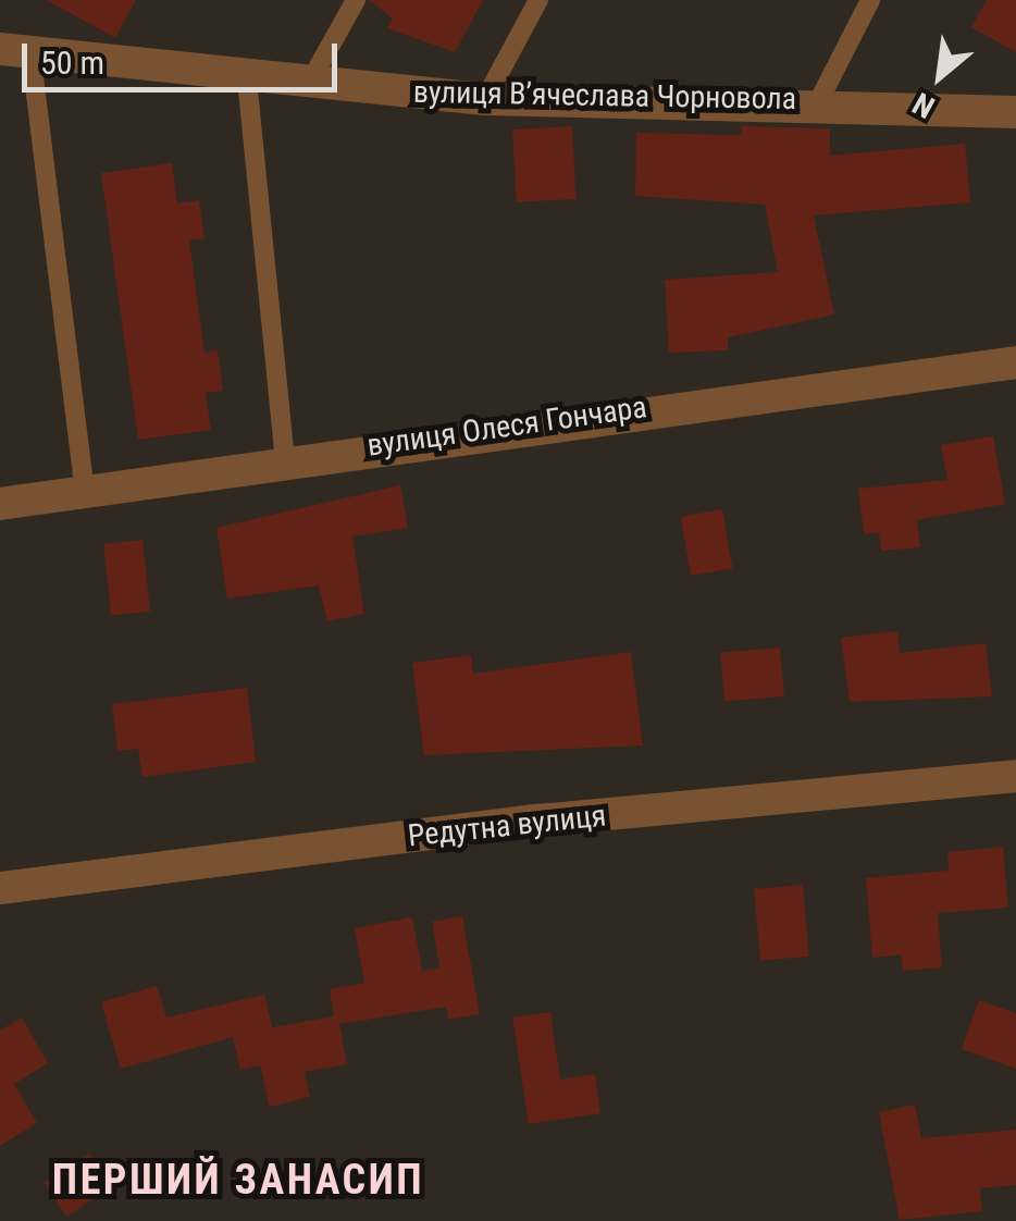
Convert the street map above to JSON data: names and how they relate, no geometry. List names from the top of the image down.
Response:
{
  "streets": {
    "street": ["вулиця Вʼячеслава Чорновола", "вулиця Олеся Гончара", "Редутна вулиця"]
  },
  "districts": ["ПЕРШИЙ ЗАНАСИП"],
  "scale_bar": "50 m",
  "north": "bottom left"
}
